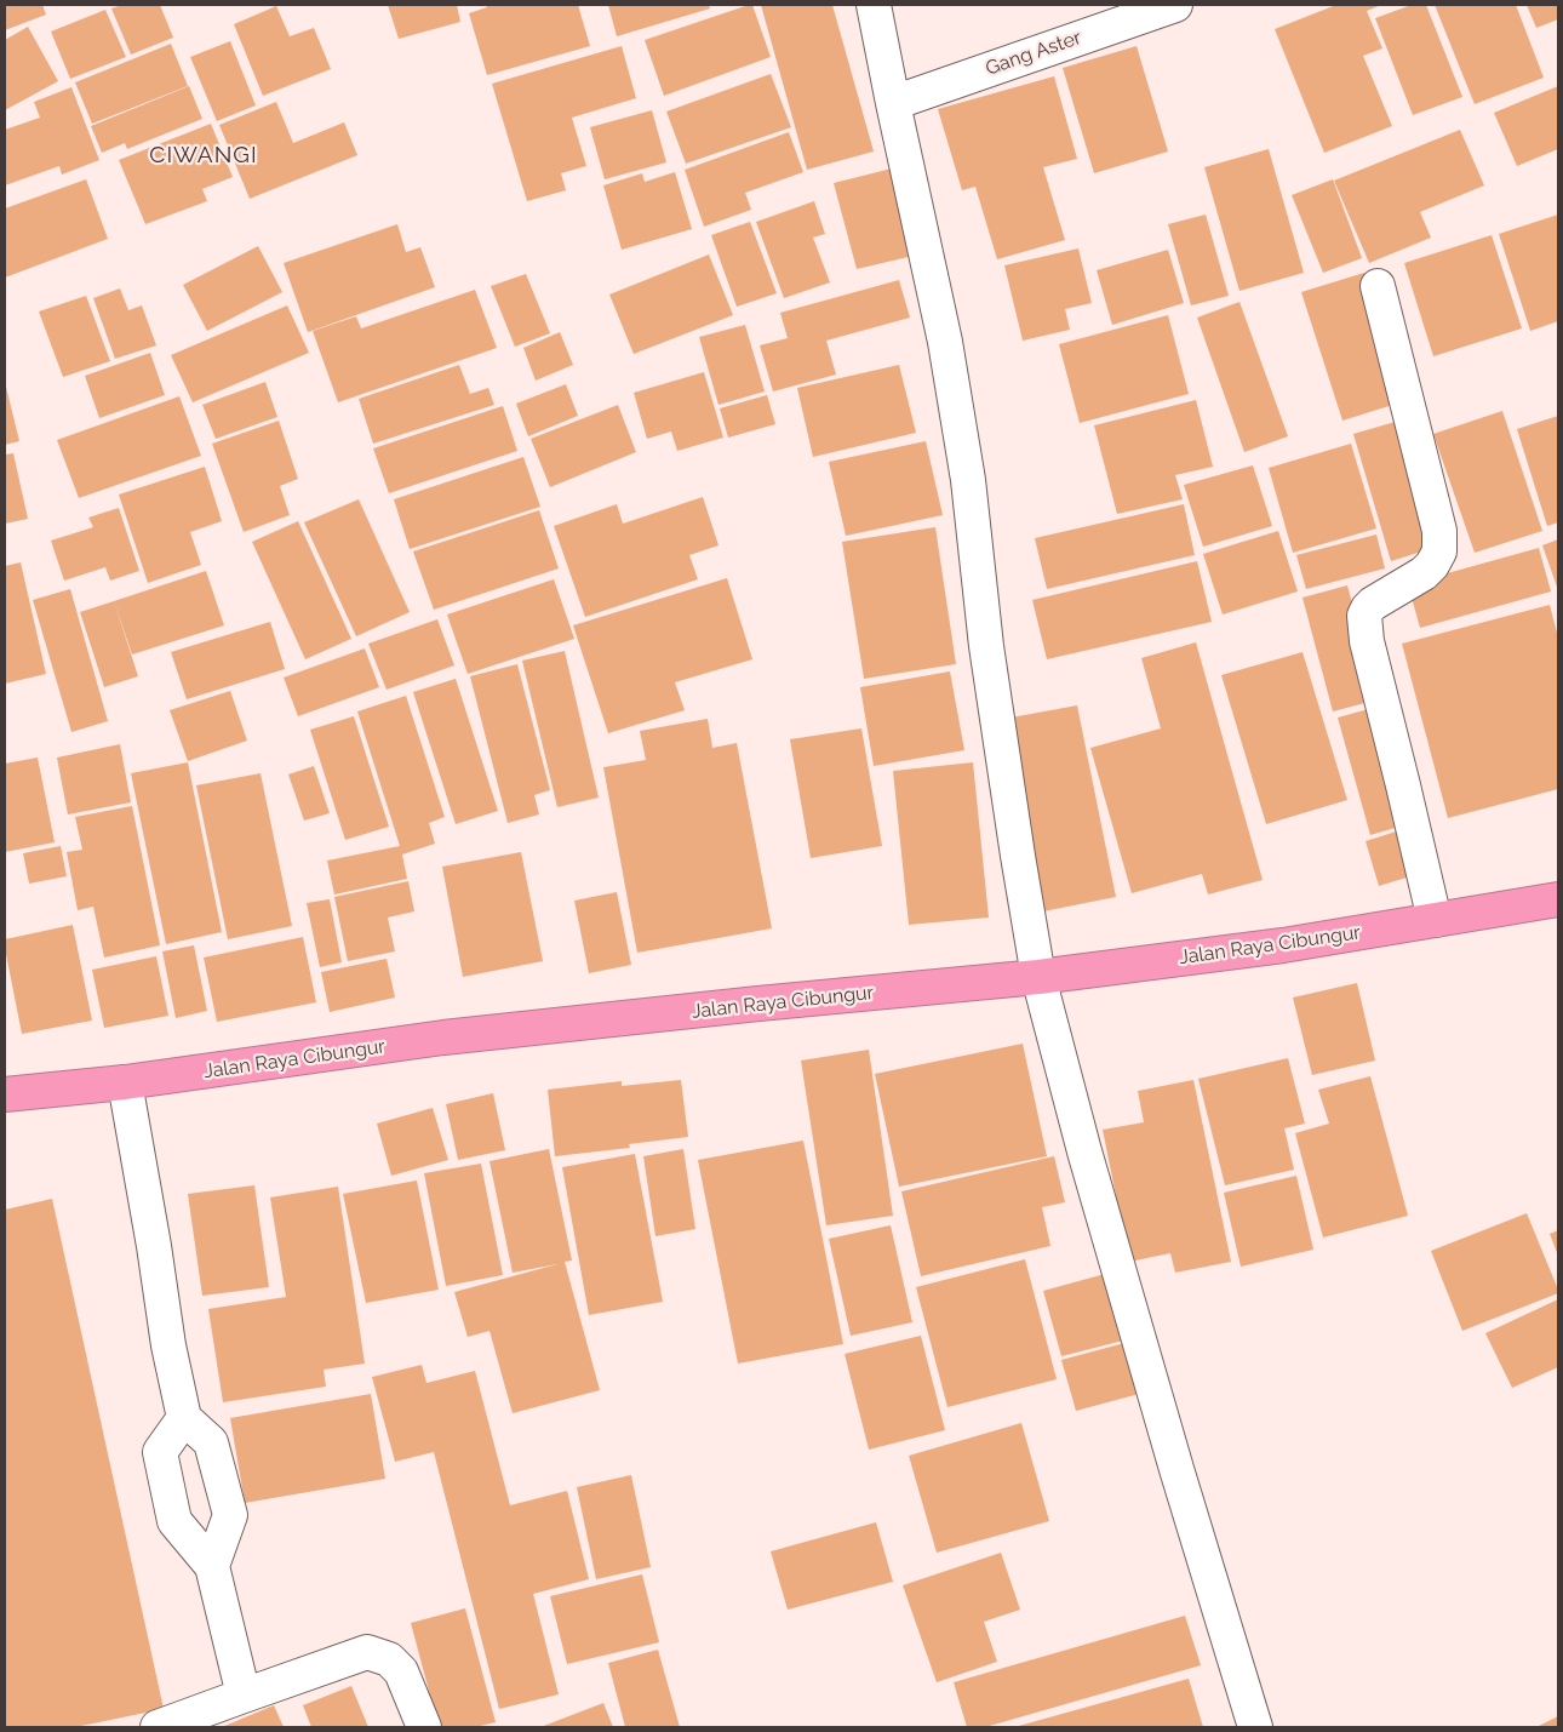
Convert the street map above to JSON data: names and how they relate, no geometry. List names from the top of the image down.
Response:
{
  "streets": {
    "highway": ["Jalan Raya Cibungur"],
    "street": ["Gang Aster"]
  },
  "districts": ["CIWANGI"]
}
